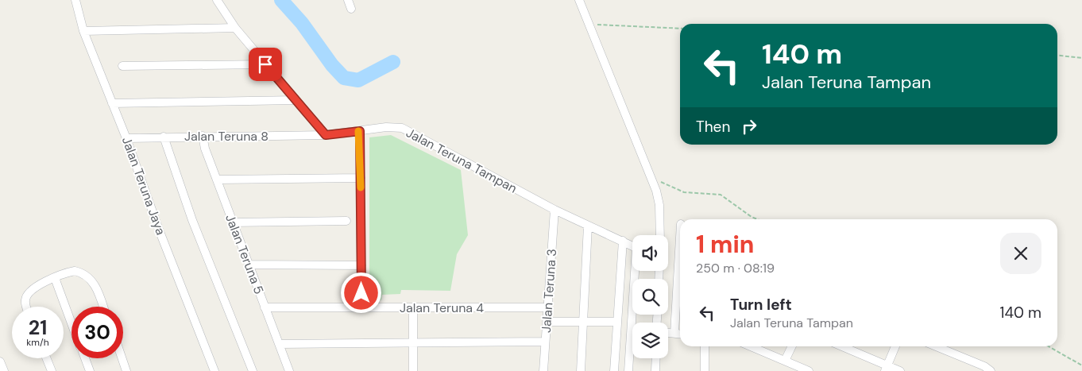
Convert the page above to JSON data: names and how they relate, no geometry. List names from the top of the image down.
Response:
{
  "streets": {
    "street": [
      "Jalan Teruna 8",
      "Jalan Teruna Tampan",
      "Jalan Teruna Jaya",
      "Jalan Teruna 5",
      "Jalan Teruna 3",
      "Jalan Teruna 4"
    ]
  },
  "crossings": [
    ["Jalan Teruna 8", "Jalan Teruna Tampan"],
    ["Jalan Teruna 8", "Jalan Teruna Jaya"],
    ["Jalan Teruna 8", "Jalan Teruna 5"],
    ["Jalan Teruna Tampan", "Jalan Teruna 3"],
    ["Jalan Teruna 5", "Jalan Teruna 4"],
    ["Jalan Teruna 3", "Jalan Teruna 4"]
  ],
  "page": {
    "turn": ["140 m", "Jalan Teruna Tampan"],
    "then": "Then",
    "heading": ["1 min", "250 m · 08:19"],
    "list": [
      {
        "name": "Turn left",
        "note": "Jalan Teruna Tampan",
        "value": "140 m"
      }
    ],
    "speed": "21 km/h",
    "limit": "30"
  }
}
